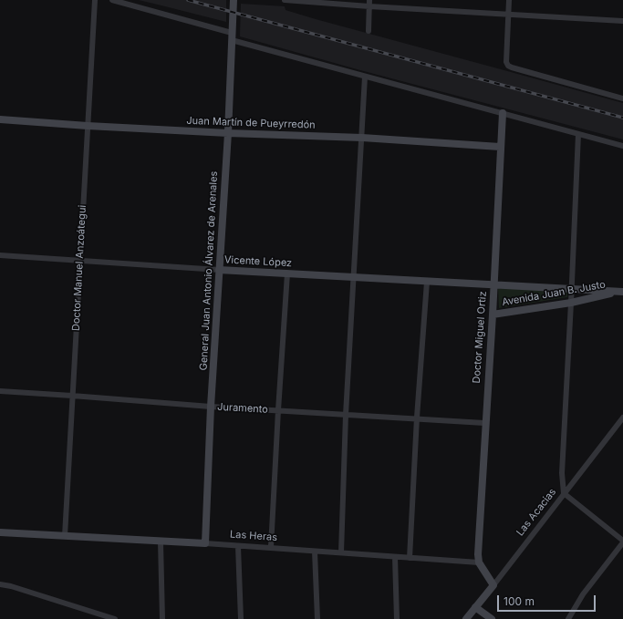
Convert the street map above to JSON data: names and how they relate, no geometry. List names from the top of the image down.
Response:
{
  "streets": {
    "street": [
      "Juan Martín de Pueyrredón",
      "Vicente López",
      "Doctor Manuel Anzoátegui",
      "General Juan Antonio Álvarez de Arenales",
      "Avenida Juan B. Justo",
      "Doctor Miguel Ortiz",
      "Juramento",
      "Las Acacias",
      "Las Heras"
    ]
  },
  "crossings": [
    ["Juan Martín de Pueyrredón", "Doctor Manuel Anzoátegui"],
    ["Juan Martín de Pueyrredón", "General Juan Antonio Álvarez de Arenales"],
    ["Juan Martín de Pueyrredón", "Doctor Miguel Ortiz"],
    ["Vicente López", "Doctor Manuel Anzoátegui"],
    ["Vicente López", "General Juan Antonio Álvarez de Arenales"],
    ["Vicente López", "Avenida Juan B. Justo"],
    ["Vicente López", "Doctor Miguel Ortiz"],
    ["Doctor Manuel Anzoátegui", "Juramento"],
    ["Doctor Manuel Anzoátegui", "Las Heras"],
    ["General Juan Antonio Álvarez de Arenales", "Juramento"],
    ["General Juan Antonio Álvarez de Arenales", "Las Heras"],
    ["Avenida Juan B. Justo", "Doctor Miguel Ortiz"],
    ["Doctor Miguel Ortiz", "Juramento"],
    ["Doctor Miguel Ortiz", "Las Heras"]
  ],
  "scale_bar": "100 m"
}
